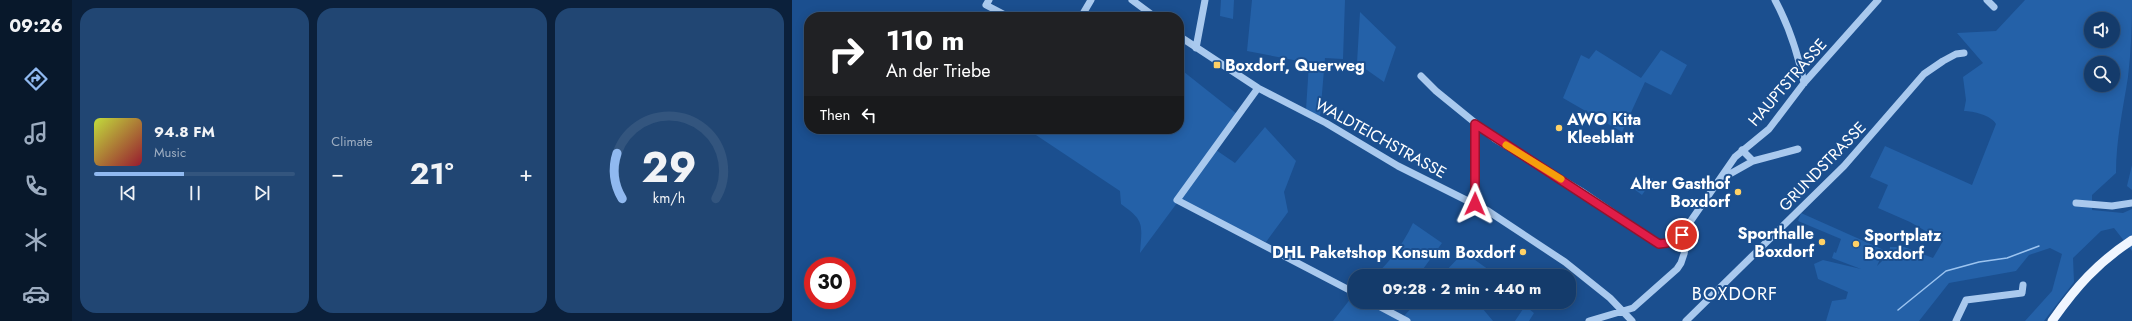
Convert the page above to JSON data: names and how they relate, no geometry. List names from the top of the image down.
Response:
{
  "streets": {
    "street": ["HAUPTSTRASSE", "WALDTEICHSTRASSE", "GRUNDSTRASSE"]
  },
  "crossings": [
    ["HAUPTSTRASSE", "WALDTEICHSTRASSE"]
  ],
  "districts": ["BOXDORF"],
  "places": {
    "transit": ["Boxdorf, Querweg"],
    "other": [
      "AWO Kita Kleeblatt",
      "Alter Gasthof Boxdorf",
      "Sporthalle Boxdorf",
      "Sportplatz Boxdorf",
      "DHL Paketshop Konsum Boxdorf"
    ]
  },
  "page": {
    "tabs": "09:26",
    "tile": "Climate",
    "turn": ["110 m", "An der Triebe"],
    "then": "Then",
    "song": ["94.8 FM", "Music"],
    "heat": ["−", "21°", "+"],
    "limit": "30",
    "trip": "09:28 · 2 min · 440 m",
    "gauge": ["29", "km/h"]
  }
}
